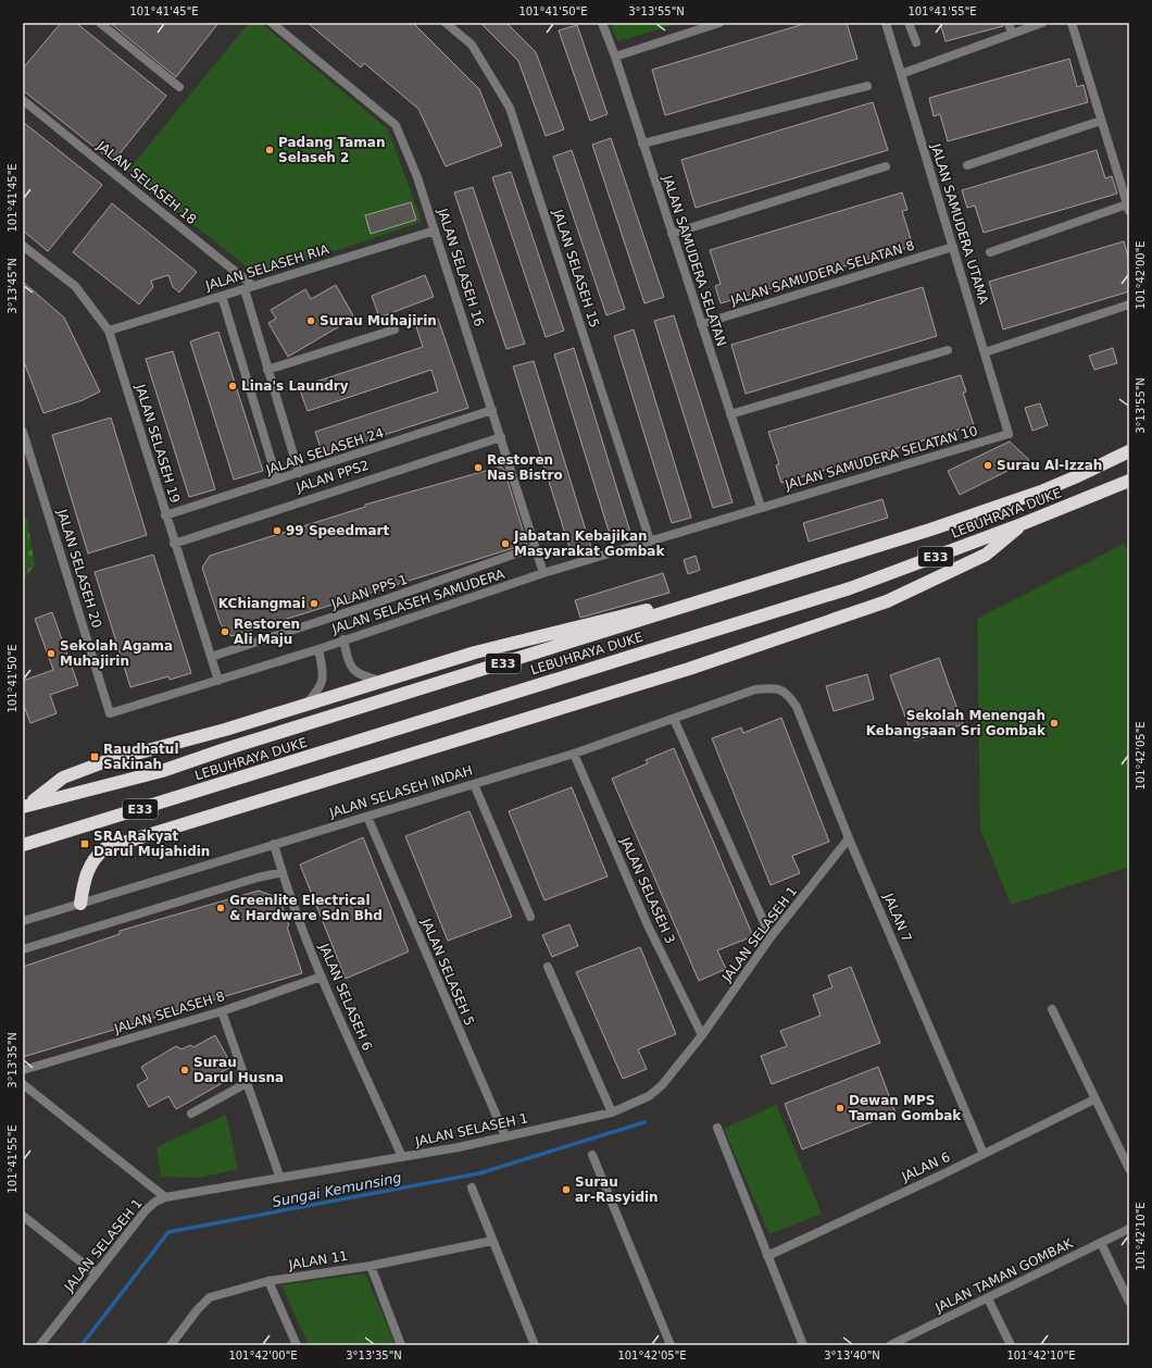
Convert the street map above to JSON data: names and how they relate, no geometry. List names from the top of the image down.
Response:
{
  "streets": {
    "highway": ["LEBUHRAYA DUKE", "E33"],
    "street": [
      "JALAN SELASEH 18",
      "JALAN SAMUDERA UTAMA",
      "JALAN SAMUDERA SELATAN",
      "JALAN SELASEH RIA",
      "JALAN SELASEH 16",
      "JALAN SELASEH 15",
      "JALAN SAMUDERA SELATAN 8",
      "JALAN SELASEH 19",
      "JALAN SELASEH 24",
      "JALAN SAMUDERA SELATAN 10",
      "JALAN PPS2",
      "JALAN SELASEH 20",
      "JALAN PPS 1",
      "JALAN SELASEH SAMUDERA",
      "JALAN SELASEH INDAH",
      "JALAN SELASEH 3",
      "JALAN 7",
      "JALAN SELASEH 1",
      "JALAN SELASEH 5",
      "JALAN SELASEH 6",
      "JALAN SELASEH 8",
      "JALAN 6",
      "JALAN 11",
      "JALAN TAMAN GOMBAK"
    ]
  },
  "crossings": [
    ["JALAN SELASEH 18", "JALAN SELASEH RIA"],
    ["JALAN SAMUDERA UTAMA", "JALAN SAMUDERA SELATAN 8"],
    ["JALAN SAMUDERA UTAMA", "JALAN SAMUDERA SELATAN 10"],
    ["JALAN SAMUDERA SELATAN", "JALAN SAMUDERA SELATAN 8"],
    ["JALAN SAMUDERA SELATAN", "JALAN SAMUDERA SELATAN 10"],
    ["JALAN SAMUDERA SELATAN", "JALAN SELASEH SAMUDERA"],
    ["JALAN SELASEH RIA", "JALAN SELASEH 16"],
    ["JALAN SELASEH RIA", "JALAN SELASEH 19"],
    ["JALAN SELASEH 16", "JALAN SELASEH 24"],
    ["JALAN SELASEH 16", "JALAN PPS2"],
    ["JALAN SELASEH 16", "JALAN PPS 1"],
    ["JALAN SELASEH 16", "JALAN SELASEH SAMUDERA"],
    ["JALAN SELASEH 15", "JALAN SELASEH SAMUDERA"],
    ["JALAN SELASEH 19", "JALAN SELASEH 24"],
    ["JALAN SELASEH 19", "JALAN PPS2"],
    ["JALAN SELASEH 19", "JALAN PPS 1"],
    ["JALAN SELASEH 19", "JALAN SELASEH SAMUDERA"],
    ["JALAN SAMUDERA SELATAN 10", "JALAN SELASEH SAMUDERA"],
    ["JALAN SELASEH 20", "JALAN SELASEH SAMUDERA"],
    ["JALAN SELASEH INDAH", "JALAN SELASEH 3"],
    ["JALAN SELASEH INDAH", "JALAN 7"],
    ["JALAN SELASEH INDAH", "JALAN SELASEH 5"],
    ["JALAN SELASEH INDAH", "JALAN SELASEH 6"],
    ["JALAN SELASEH 3", "JALAN SELASEH 1"],
    ["JALAN 7", "JALAN SELASEH 1"],
    ["JALAN 7", "JALAN 6"],
    ["JALAN SELASEH 1", "JALAN SELASEH 5"],
    ["JALAN SELASEH 1", "JALAN SELASEH 6"],
    ["JALAN SELASEH 6", "JALAN SELASEH 8"]
  ],
  "water": ["Sungai Kemunsing"],
  "places": {
    "other": [
      "Padang Taman Selaseh 2",
      "Surau Muhajirin",
      "Lina's Laundry",
      "Surau Al-Izzah",
      "Restoren Nas Bistro",
      "99 Speedmart",
      "Jabatan Kebajikan Masyarakat Gombak",
      "KChiangmai",
      "Restoren Ali Maju",
      "Sekolah Agama Muhajirin",
      "Sekolah Menengah Kebangsaan Sri Gombak",
      "Greenlite Electrical & Hardware Sdn Bhd",
      "Surau Darul Husna",
      "Dewan MPS Taman Gombak",
      "Surau ar-Rasyidin"
    ],
    "transit": ["Raudhatul Sakinah", "SRA Rakyat Darul Mujahidin"]
  },
  "coordinates": [
    "101°41'45\"E",
    "101°41'50\"E",
    "3°13'55\"N",
    "101°41'55\"E",
    "101°42'00\"E",
    "3°13'45\"N",
    "101°42'05\"E",
    "3°13'35\"N",
    "101°42'10\"E",
    "3°13'40\"N"
  ]
}
